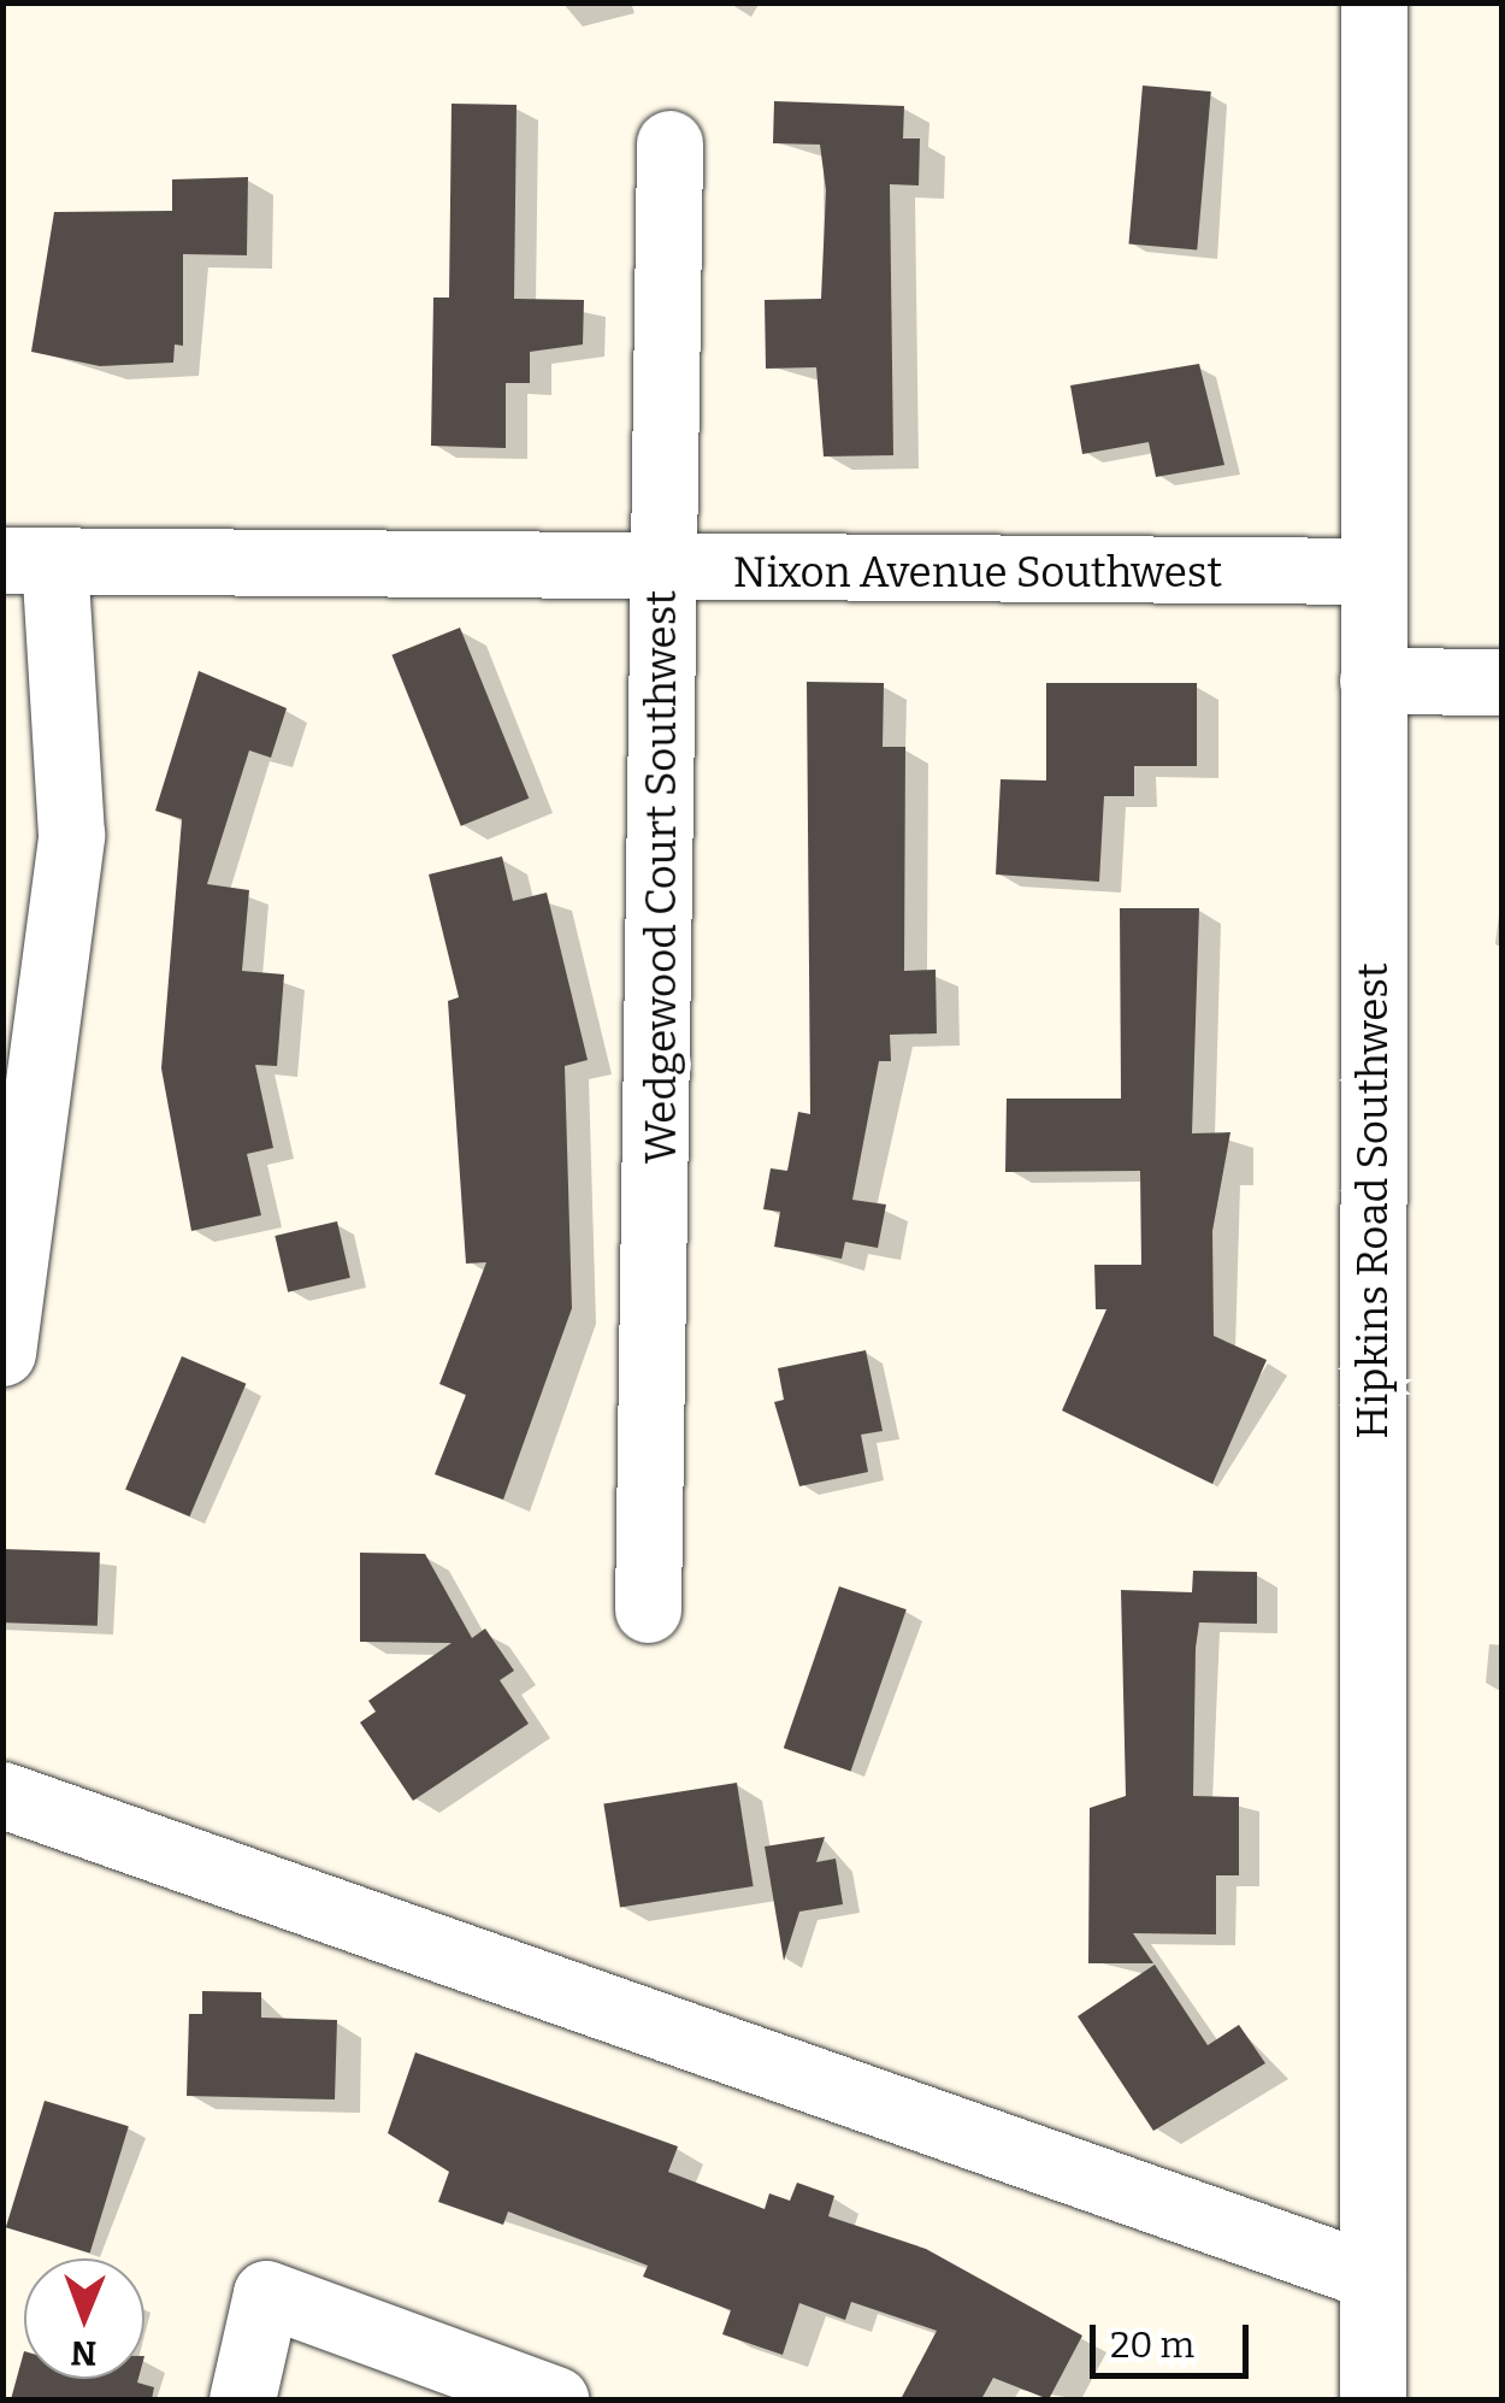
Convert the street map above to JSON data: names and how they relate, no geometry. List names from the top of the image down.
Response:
{
  "streets": {
    "street": ["Nixon Avenue Southwest", "Wedgewood Court Southwest", "Hipkins Road Southwest"]
  },
  "crossings": [
    ["Nixon Avenue Southwest", "Wedgewood Court Southwest"],
    ["Nixon Avenue Southwest", "Hipkins Road Southwest"]
  ],
  "scale_bar": "20 m",
  "north": "bottom"
}
